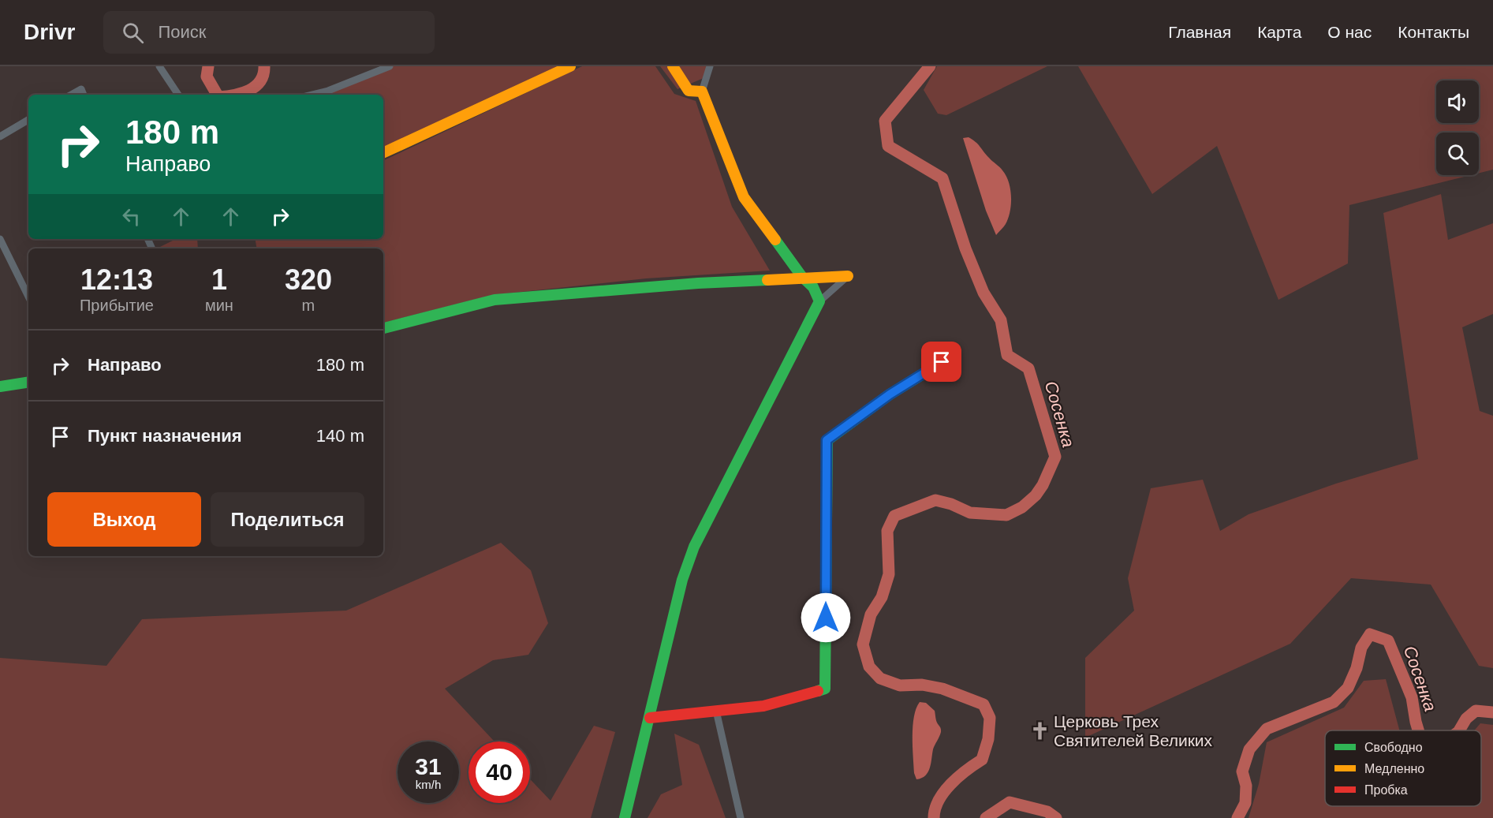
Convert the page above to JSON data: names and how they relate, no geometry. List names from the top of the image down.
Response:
{
  "water": ["Сосенка"],
  "places": {
    "church": ["Церковь Трех Святителей Великих"]
  },
  "legend": ["Свободно", "Медленно", "Пробка"],
  "page": {
    "header": "Drivr",
    "search": "Поиск",
    "nav": [
      "Главная",
      "Карта",
      "О нас",
      "Контакты"
    ],
    "turn": ["180 m", "Направо"],
    "eta": [
      "12:13",
      "Прибытие",
      "1",
      "мин",
      "320",
      "m"
    ],
    "list": [
      {
        "name": "Направо",
        "value": "180 m"
      },
      {
        "name": "Пункт назначения",
        "value": "140 m"
      }
    ],
    "buttons": ["Выход", "Поделиться"],
    "speed": "31 km/h",
    "limit": "40"
  }
}
